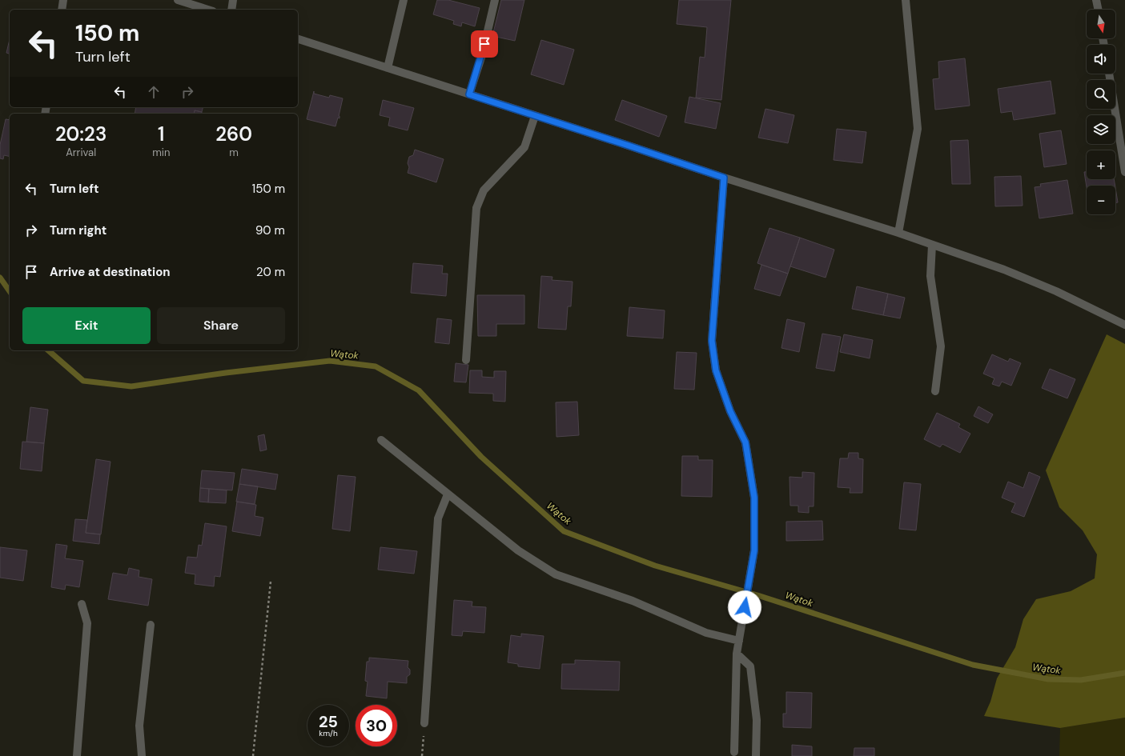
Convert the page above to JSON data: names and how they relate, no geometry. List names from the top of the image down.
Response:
{
  "water": ["Wątok"],
  "north": "bottom",
  "page": {
    "map_buttons": ["+", "−"],
    "turn": ["150 m", "Turn left"],
    "eta": [
      "20:23",
      "Arrival",
      "1",
      "min",
      "260",
      "m"
    ],
    "list": [
      {
        "name": "Turn left",
        "value": "150 m"
      },
      {
        "name": "Turn right",
        "value": "90 m"
      },
      {
        "name": "Arrive at destination",
        "value": "20 m"
      }
    ],
    "buttons": ["Exit", "Share"],
    "speed": "25 km/h",
    "limit": "30"
  }
}
